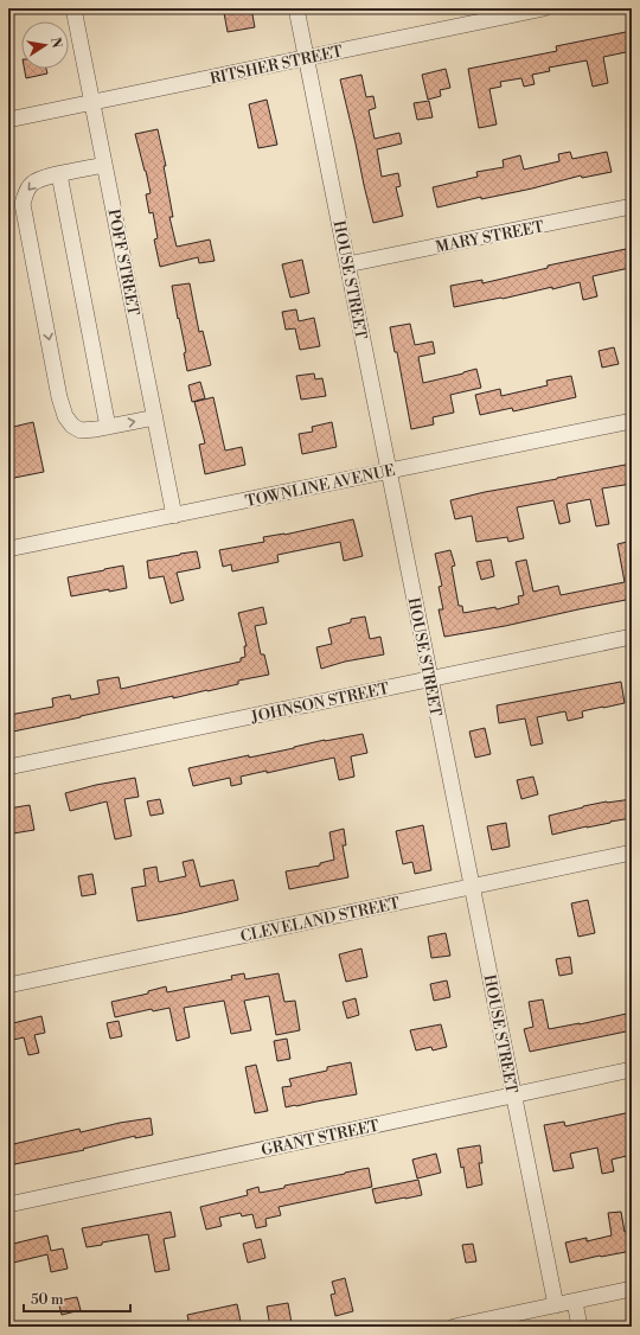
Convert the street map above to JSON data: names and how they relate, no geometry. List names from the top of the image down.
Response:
{
  "streets": {
    "street": [
      "RITSHER STREET",
      "MARY STREET",
      "POFF STREET",
      "HOUSE STREET",
      "TOWNLINE AVENUE",
      "JOHNSON STREET",
      "CLEVELAND STREET",
      "GRANT STREET"
    ]
  },
  "crossings": [
    ["RITSHER STREET", "POFF STREET"],
    ["RITSHER STREET", "HOUSE STREET"],
    ["MARY STREET", "HOUSE STREET"],
    ["POFF STREET", "TOWNLINE AVENUE"],
    ["HOUSE STREET", "TOWNLINE AVENUE"],
    ["HOUSE STREET", "JOHNSON STREET"],
    ["HOUSE STREET", "CLEVELAND STREET"],
    ["HOUSE STREET", "GRANT STREET"]
  ],
  "scale_bar": "50 m",
  "north": "right"
}
